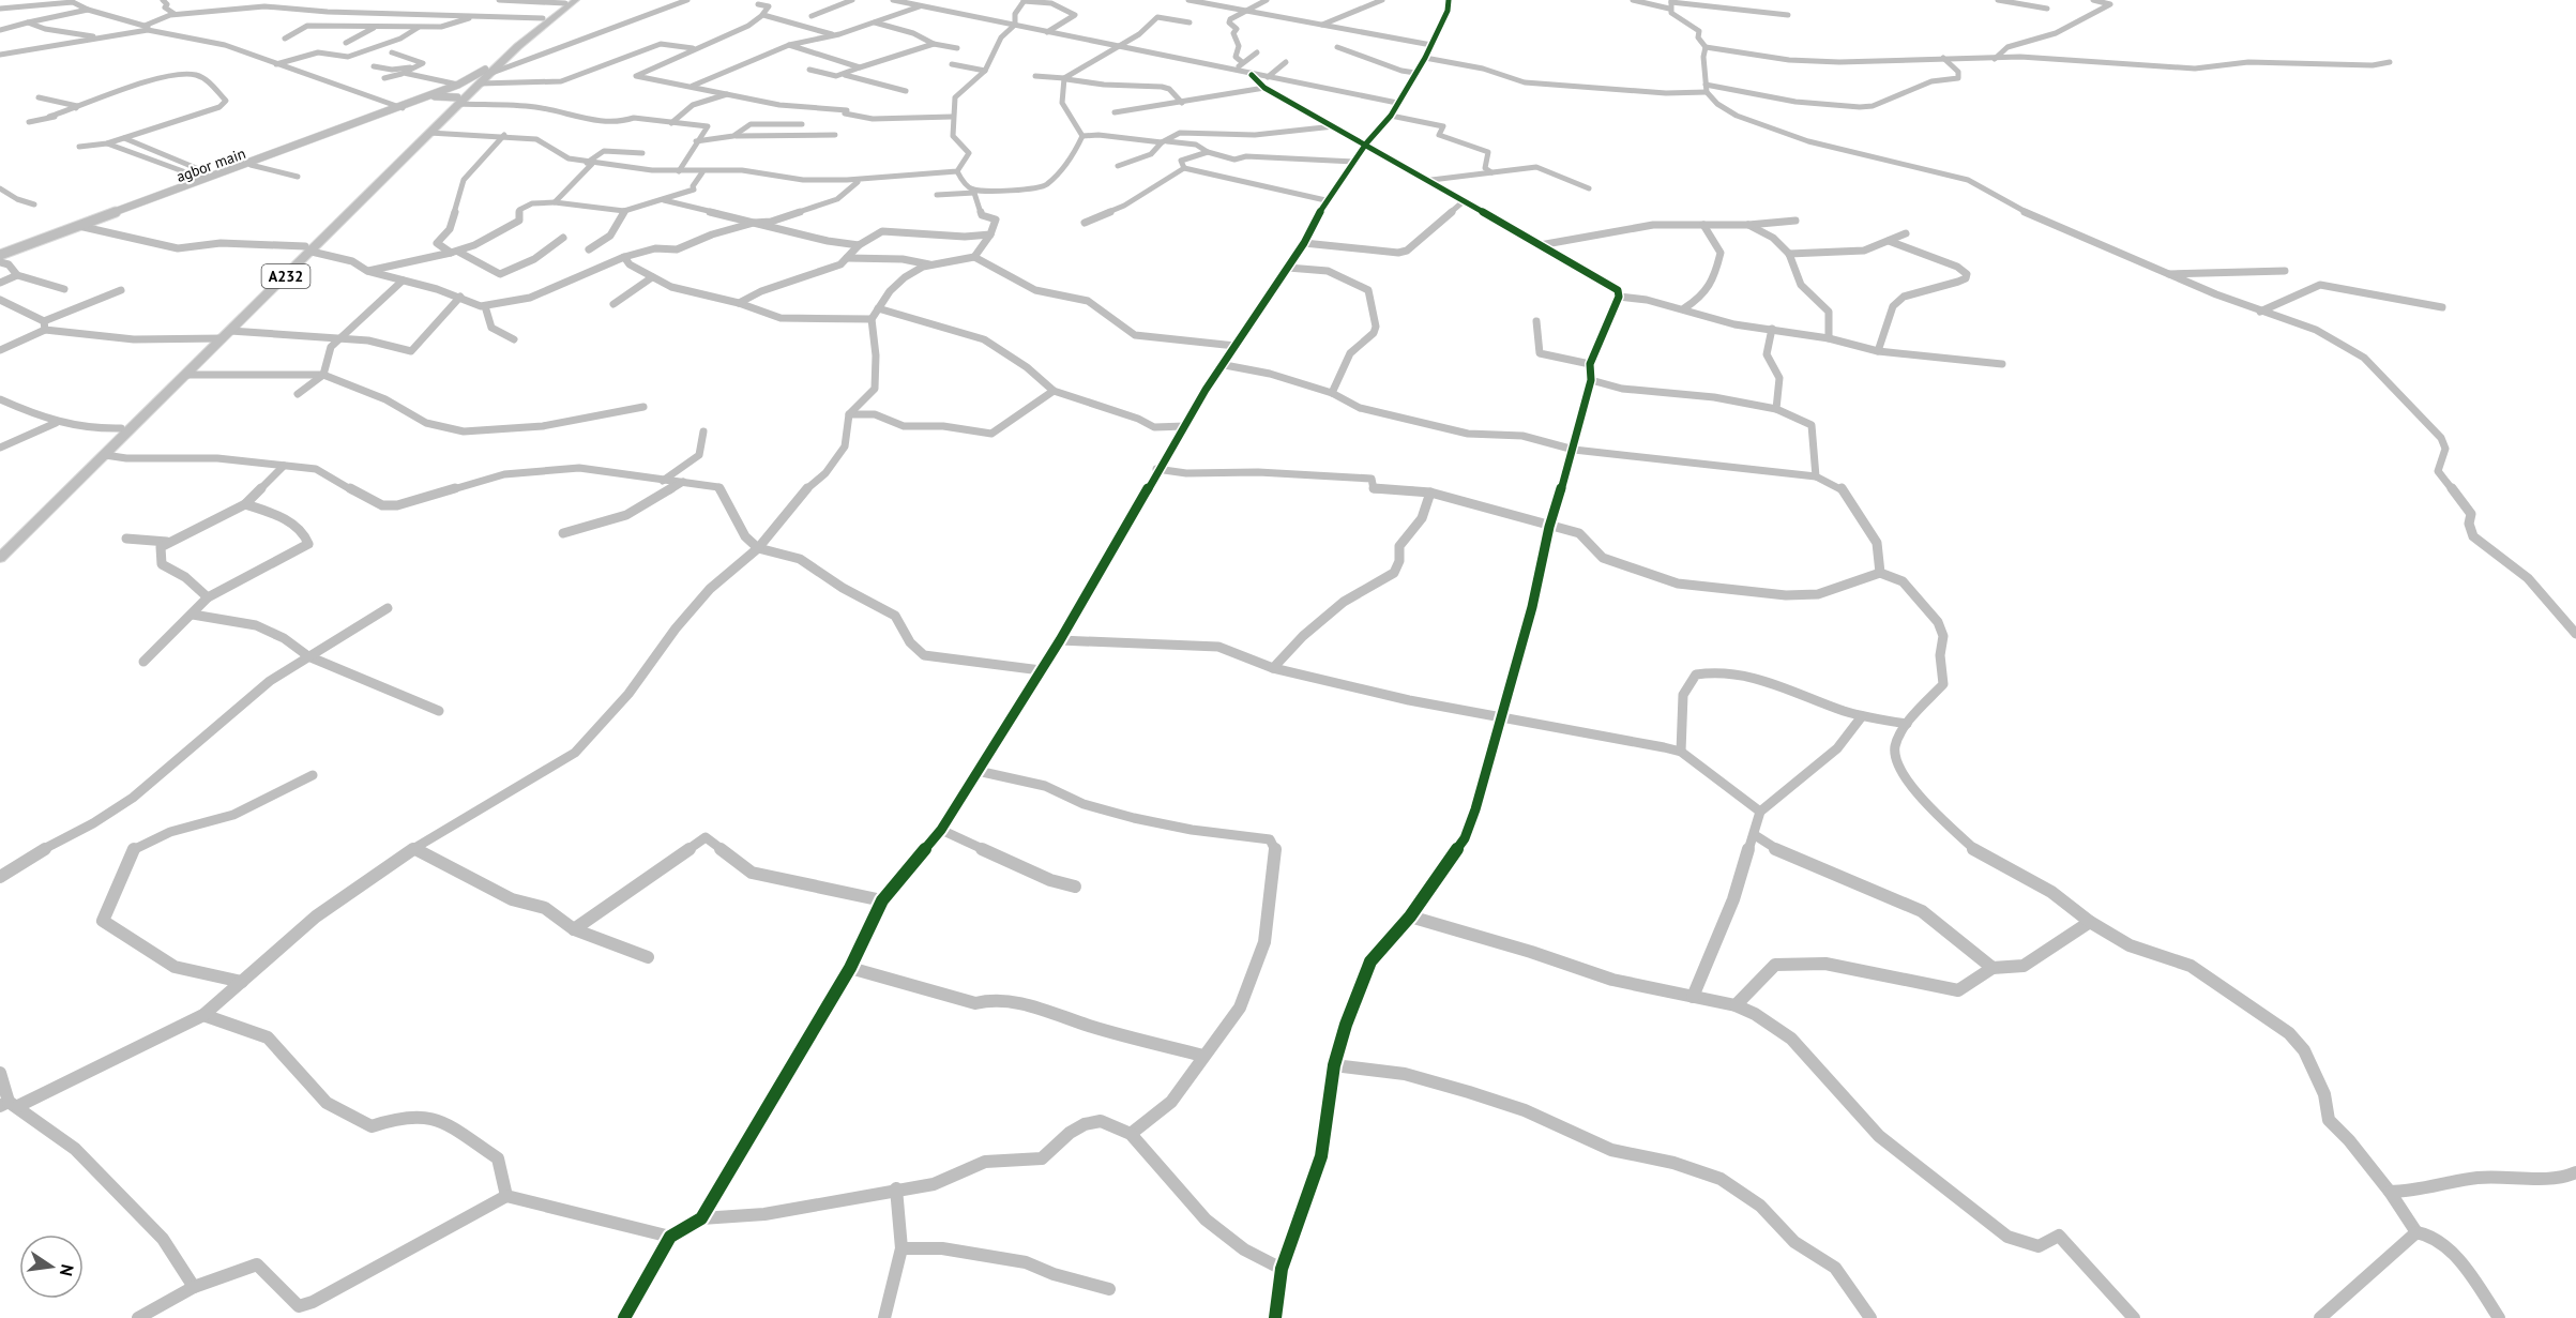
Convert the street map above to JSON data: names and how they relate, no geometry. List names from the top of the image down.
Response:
{
  "streets": {
    "highway": ["A232"],
    "main road": ["agbor main"]
  },
  "crossings": [
    ["agbor main", "A232"]
  ],
  "north": "right"
}
